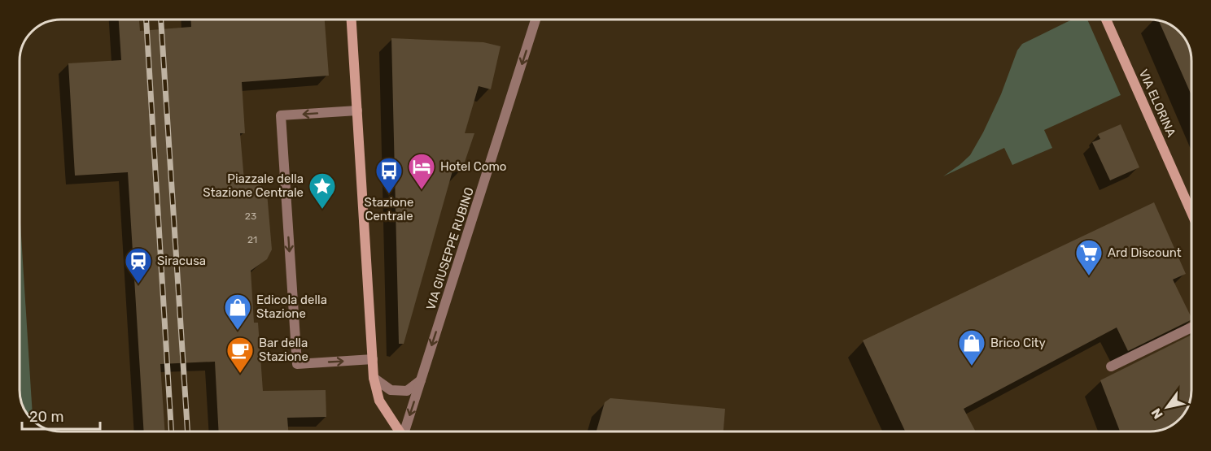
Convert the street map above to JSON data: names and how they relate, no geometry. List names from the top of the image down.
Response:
{
  "streets": {
    "main road": ["VIA ELORINA"],
    "street": ["VIA GIUSEPPE RUBINO"]
  },
  "one_way": ["VIA GIUSEPPE RUBINO"],
  "places": {
    "hotel": ["Hotel Como"],
    "bus stop": ["Stazione Centrale"],
    "place": ["Piazzale della Stazione Centrale"],
    "supermarket": ["Ard Discount"],
    "station": ["Siracusa"],
    "shop": ["Edicola della Stazione", "Brico City"],
    "cafe": ["Bar della Stazione"]
  },
  "house_numbers": ["23", "21"],
  "scale_bar": "20 m",
  "north": "bottom left"
}
